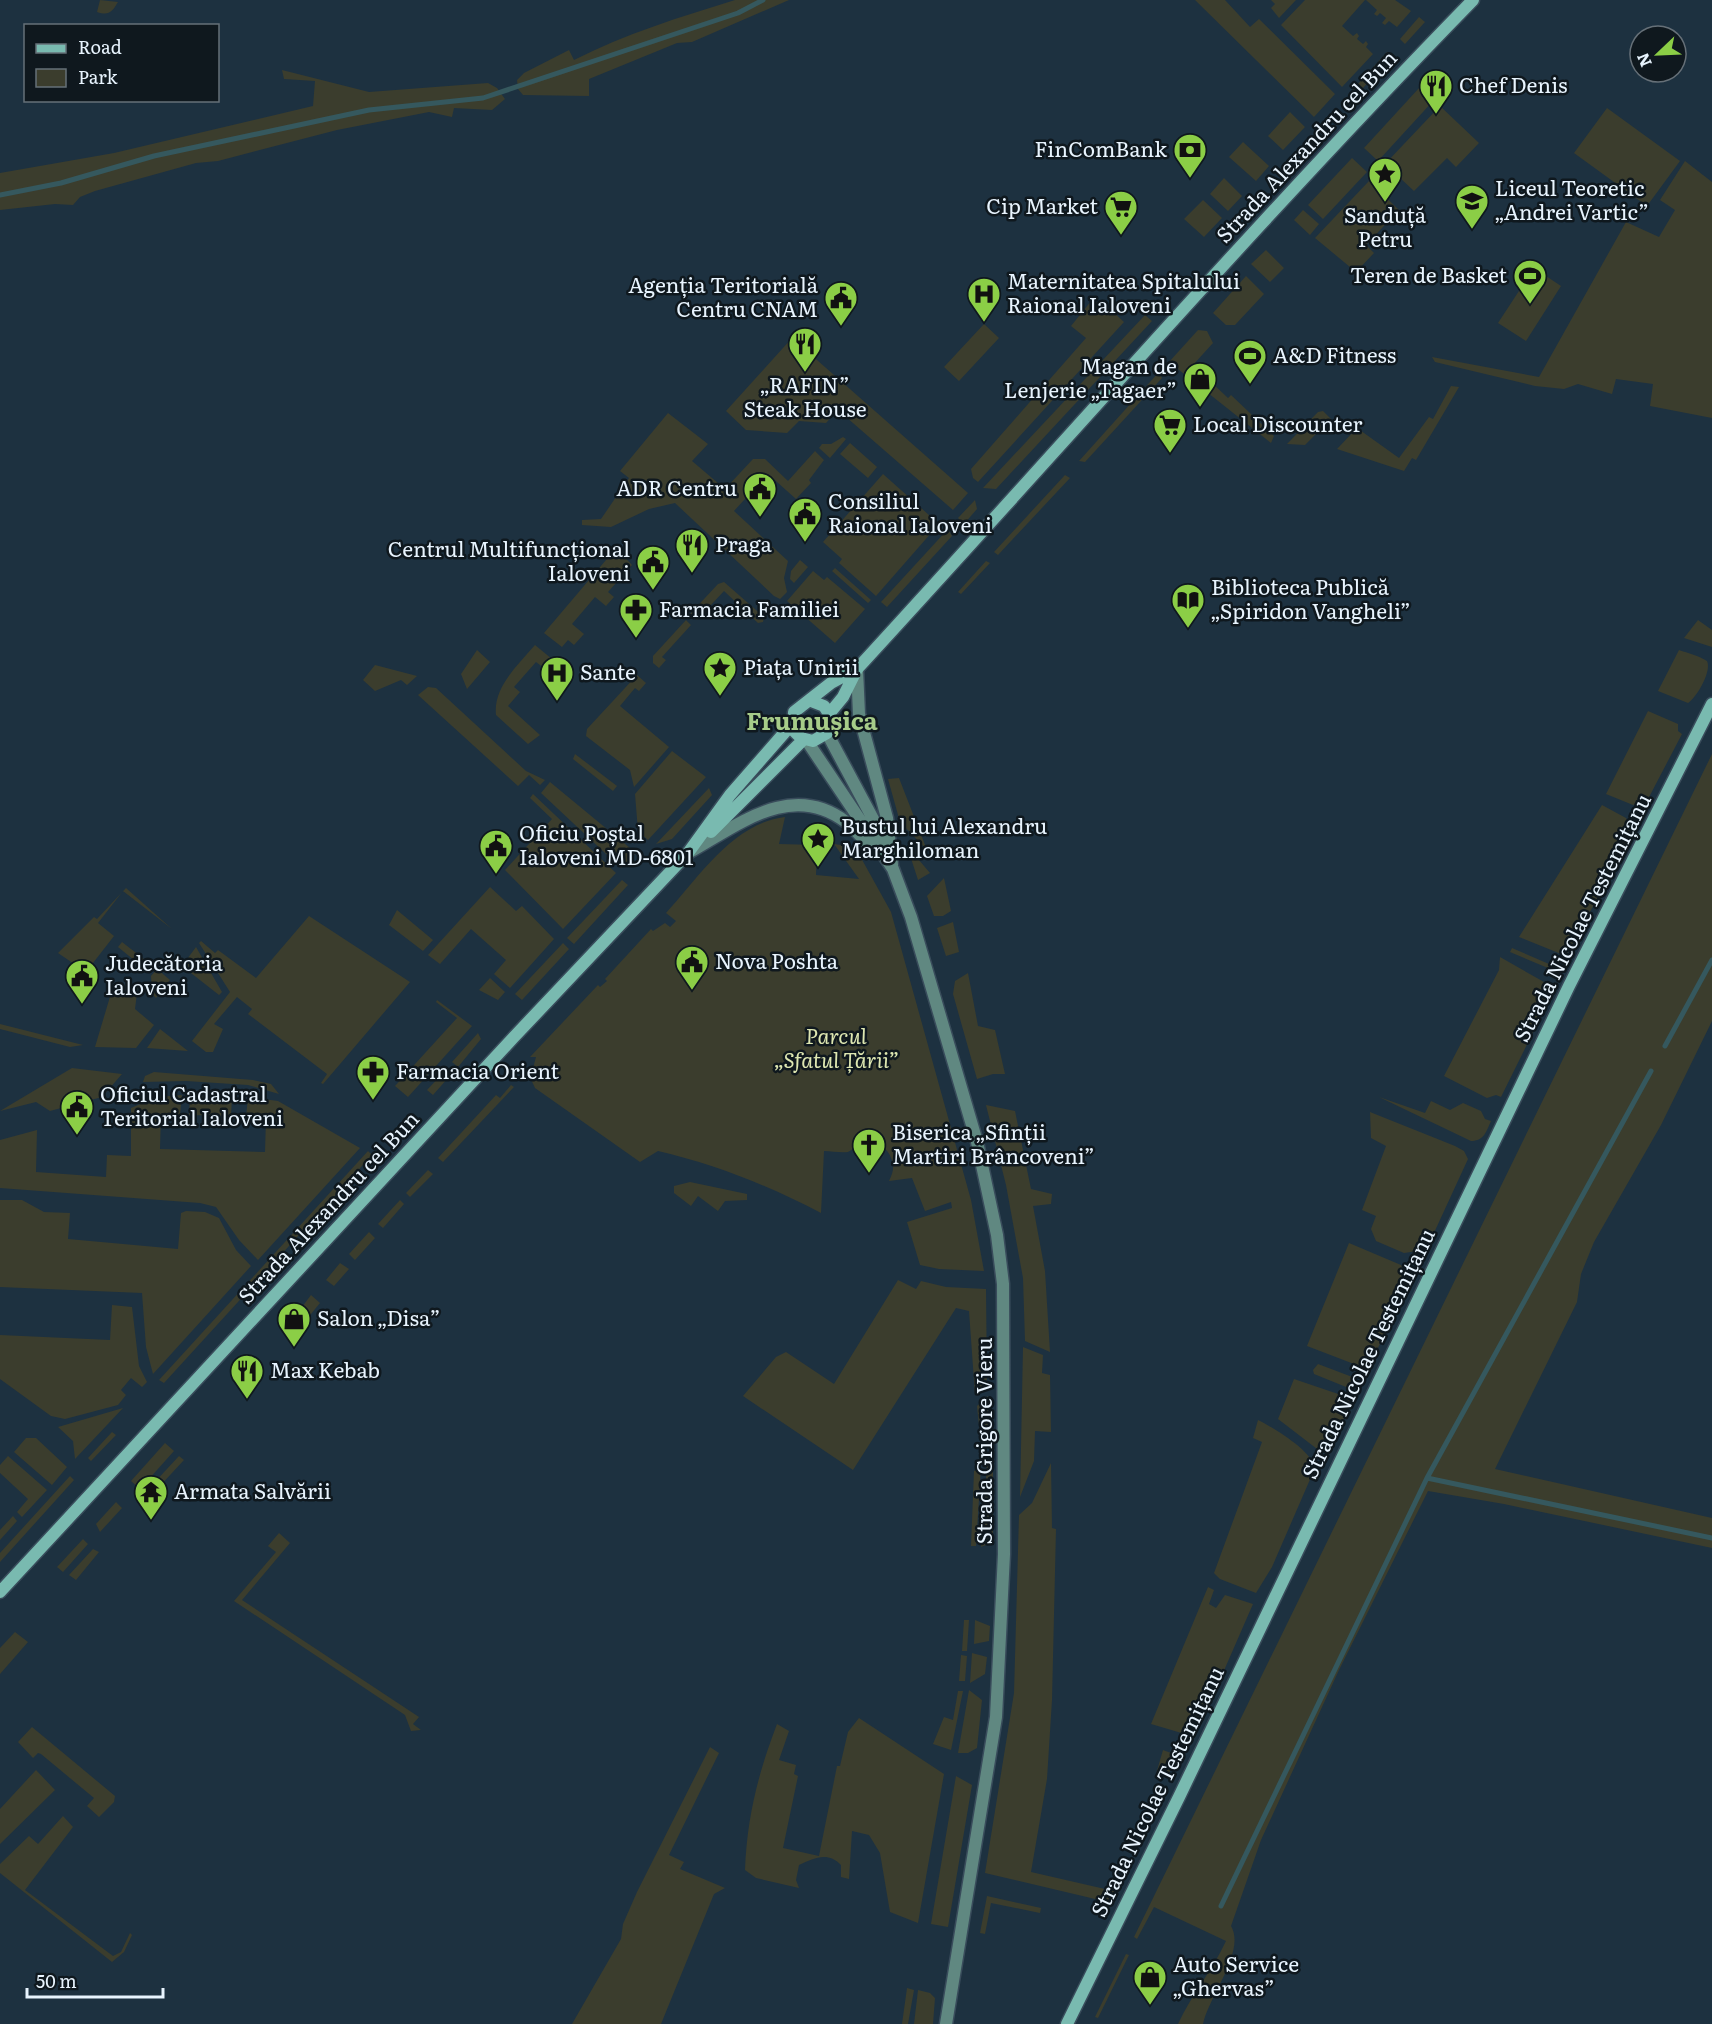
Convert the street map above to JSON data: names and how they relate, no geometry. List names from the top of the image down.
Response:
{
  "streets": {
    "main road": ["Strada Alexandru cel Bun", "Strada Nicolae Testemițanu"],
    "street": ["Strada Grigore Vieru"]
  },
  "districts": ["Frumușica"],
  "parks": ["Parcul „Sfatul Țării”"],
  "places": {
    "restaurant": [
      "Chef Denis",
      "„RAFIN” Steak House",
      "Praga",
      "Max Kebab"
    ],
    "bank": ["FinComBank"],
    "place": ["Sanduță Petru", "Piața Unirii", "Bustul lui Alexandru Marghiloman"],
    "school or university": ["Liceul Teoretic „Andrei Vartic”"],
    "supermarket": ["Cip Market", "Local Discounter"],
    "sports": ["Teren de Basket", "A&D Fitness"],
    "hospital": ["Maternitatea Spitalului Raional Ialoveni", "Sante"],
    "public building": [
      "Agenția Teritorială Centru CNAM",
      "ADR Centru",
      "Consiliul Raional Ialoveni",
      "Centrul Multifuncțional Ialoveni",
      "Oficiu Poștal Ialoveni MD-6801",
      "Nova Poshta",
      "Judecătoria Ialoveni",
      "Oficiul Cadastral Teritorial Ialoveni"
    ],
    "shop": ["Magan de Lenjerie „Tagaer”", "Salon „Disa”", "Auto Service „Ghervas”"],
    "library": ["Biblioteca Publică „Spiridon Vangheli”"],
    "pharmacy": ["Farmacia Familiei", "Farmacia Orient"],
    "church": ["Biserica „Sfinții Martiri Brâncoveni”"],
    "temple": ["Armata Salvării"]
  },
  "legend": ["Road", "Park"],
  "scale_bar": "50 m",
  "north": "bottom left"
}
